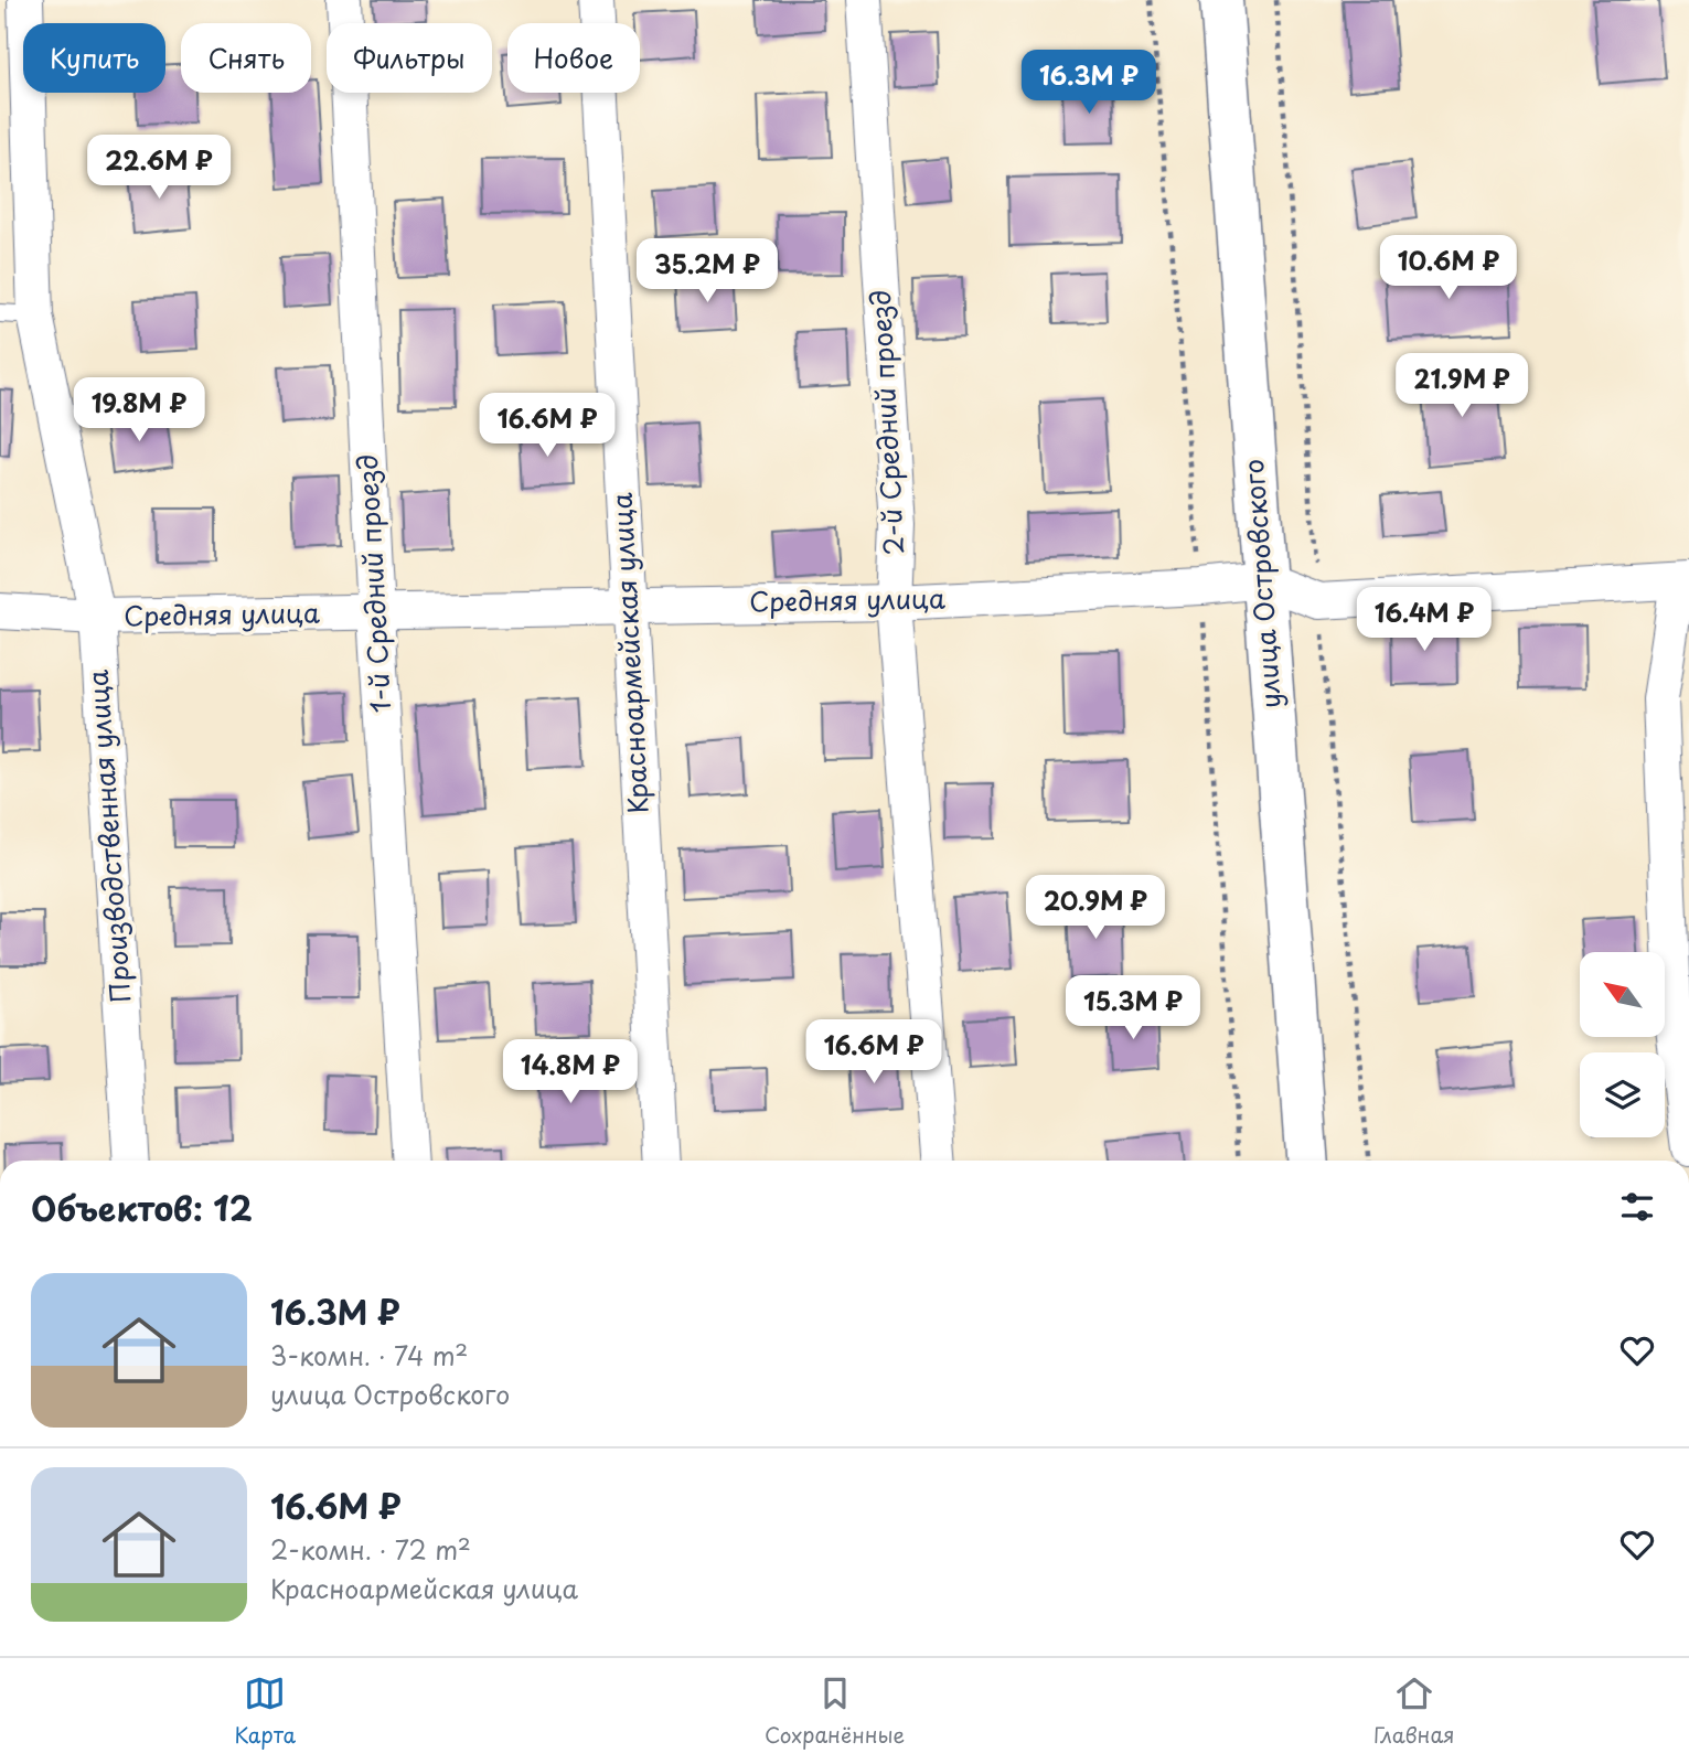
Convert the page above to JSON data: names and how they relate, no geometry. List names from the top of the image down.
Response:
{
  "streets": {
    "street": [
      "2-й Средний проезд",
      "1-й Средний проезд",
      "улица Островского",
      "Средняя улица",
      "Красноармейская улица",
      "Производственная улица"
    ]
  },
  "crossings": [
    ["2-й Средний проезд", "Средняя улица"],
    ["1-й Средний проезд", "Средняя улица"],
    ["улица Островского", "Средняя улица"],
    ["Средняя улица", "Красноармейская улица"],
    ["Средняя улица", "Производственная улица"]
  ],
  "north": "top left",
  "page": {
    "chip": [
      "Купить",
      "Снять",
      "Фильтры",
      "Новое"
    ],
    "price": [
      "16.3M ₽",
      "22.6M ₽",
      "10.6M ₽",
      "35.2M ₽",
      "21.9M ₽",
      "19.8M ₽",
      "16.6M ₽",
      "16.4M ₽",
      "20.9M ₽",
      "15.3M ₽",
      "16.6M ₽",
      "14.8M ₽"
    ],
    "heading": "Объектов: 12",
    "list": [
      {
        "name": "16.3M ₽",
        "note": "3-комн. · 74 m² · улица Островского"
      },
      {
        "name": "16.6M ₽",
        "note": "2-комн. · 72 m² · Красноармейская улица"
      }
    ],
    "tabs": ["Карта", "Сохранённые", "Главная"]
  }
}
